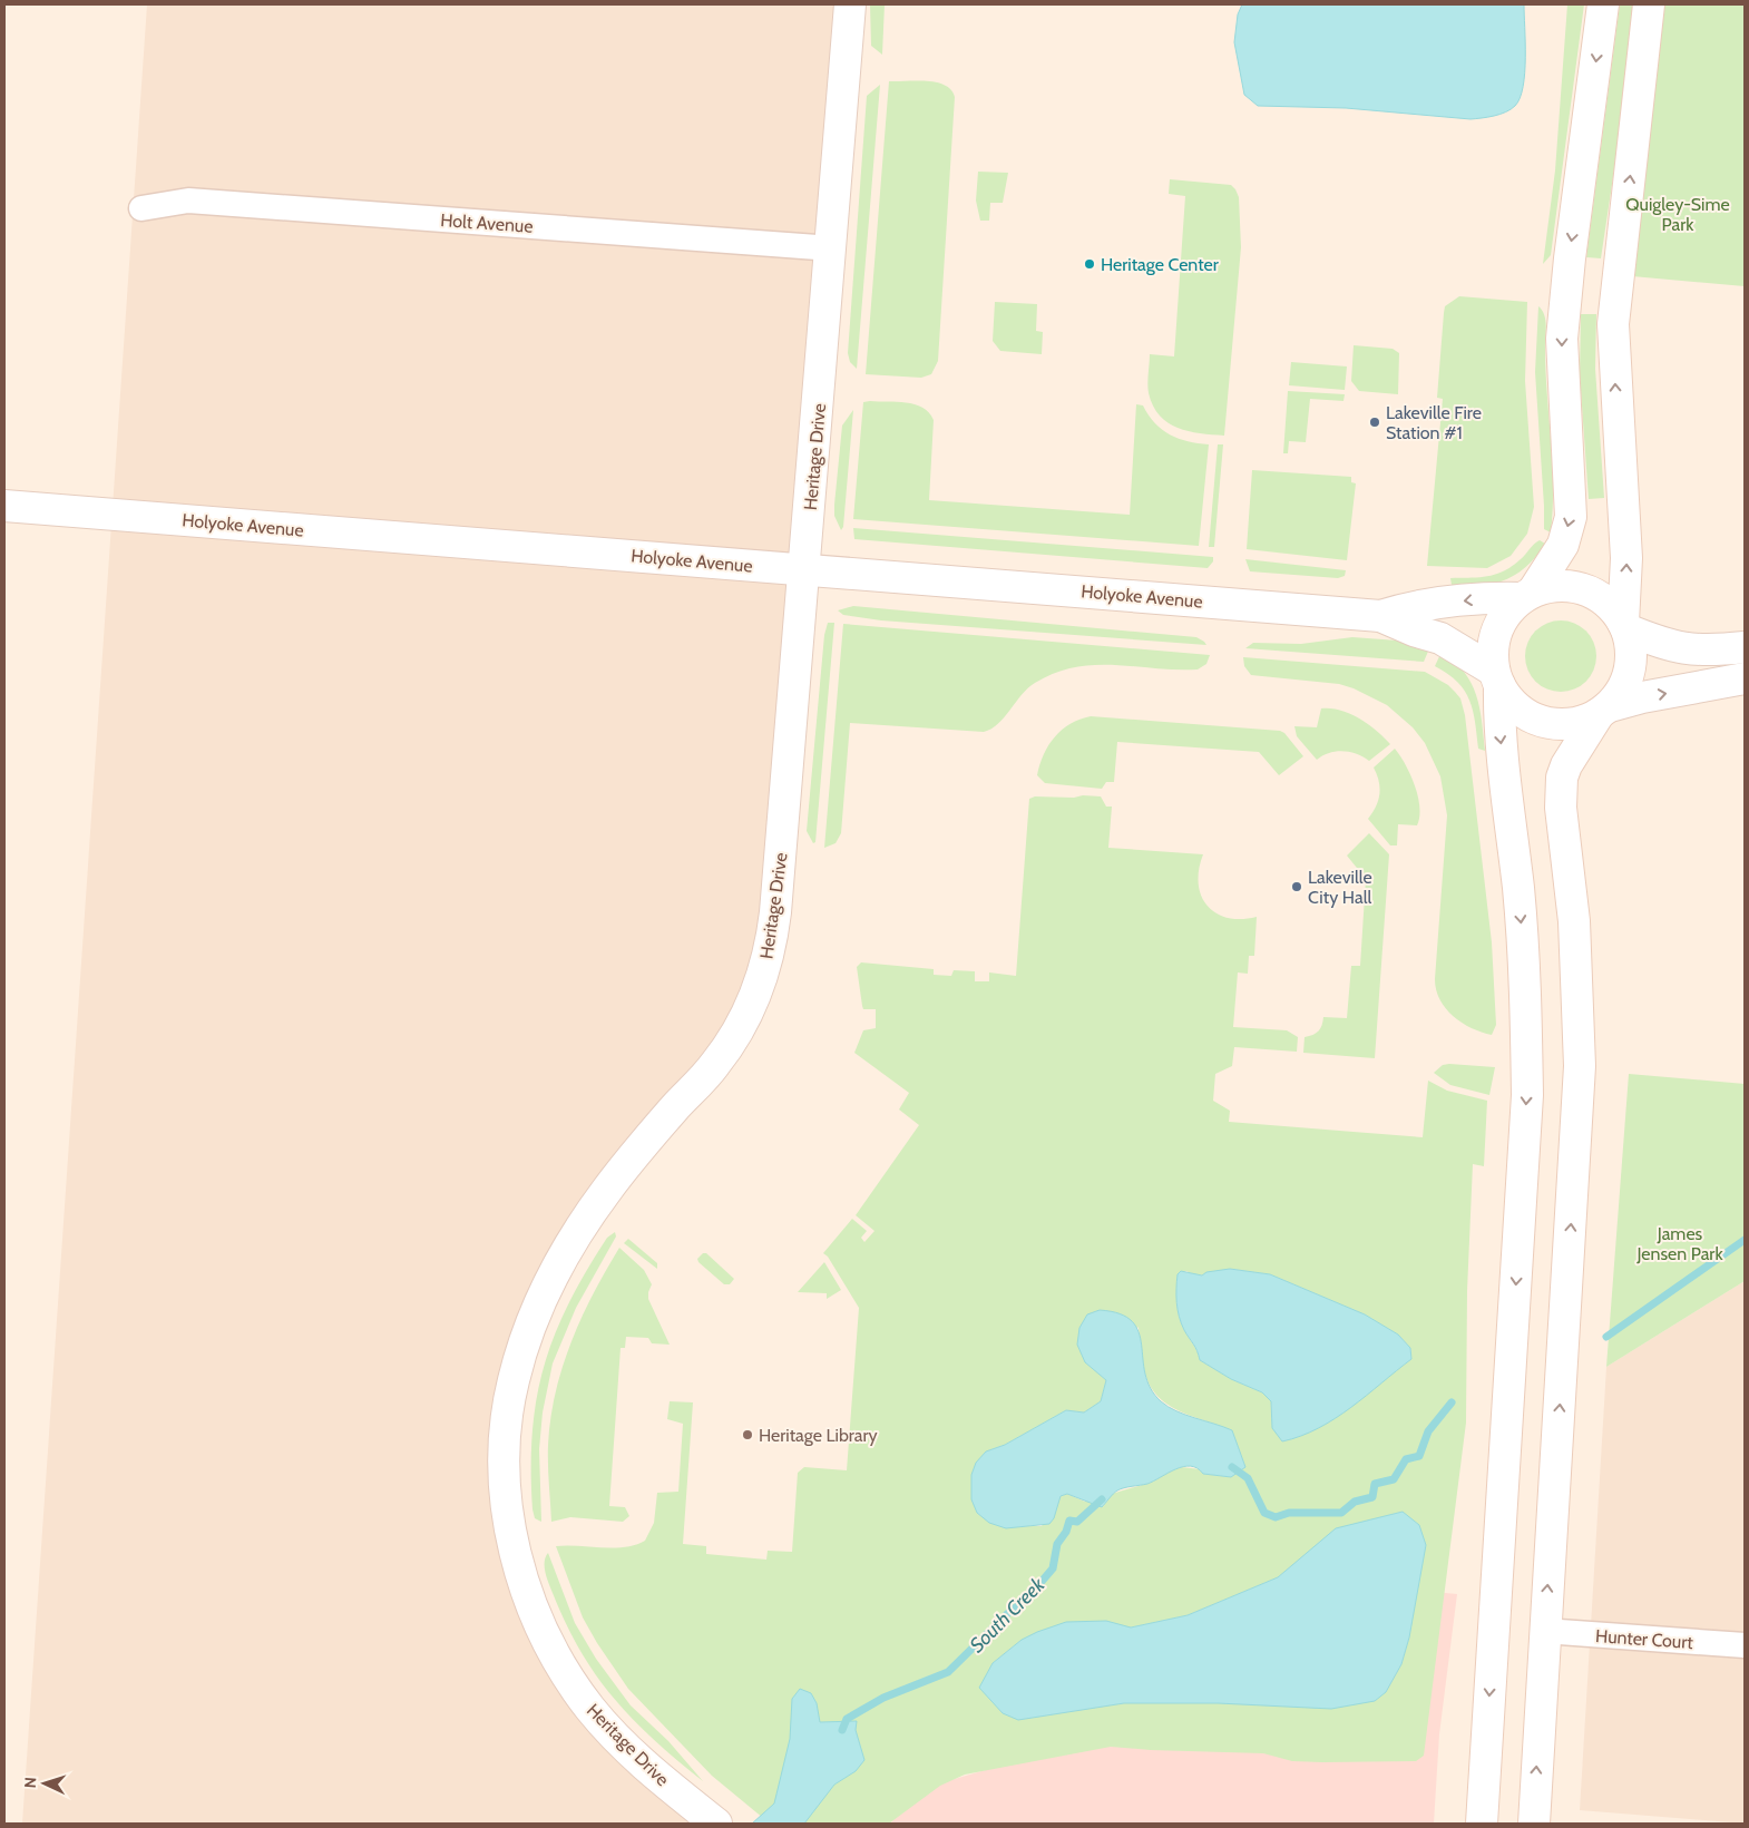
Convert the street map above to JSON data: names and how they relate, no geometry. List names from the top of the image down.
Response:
{
  "streets": {
    "street": [
      "Holt Avenue",
      "Heritage Drive",
      "Holyoke Avenue",
      "Hunter Court"
    ]
  },
  "crossings": [
    ["Holt Avenue", "Heritage Drive"],
    ["Heritage Drive", "Holyoke Avenue"]
  ],
  "water": ["South Creek"],
  "parks": ["Quigley-Sime Park", "James Jensen Park"],
  "places": [
    "Heritage Center",
    "Lakeville Fire Station #1",
    "Lakeville City Hall",
    "Heritage Library"
  ],
  "north": "left"
}
